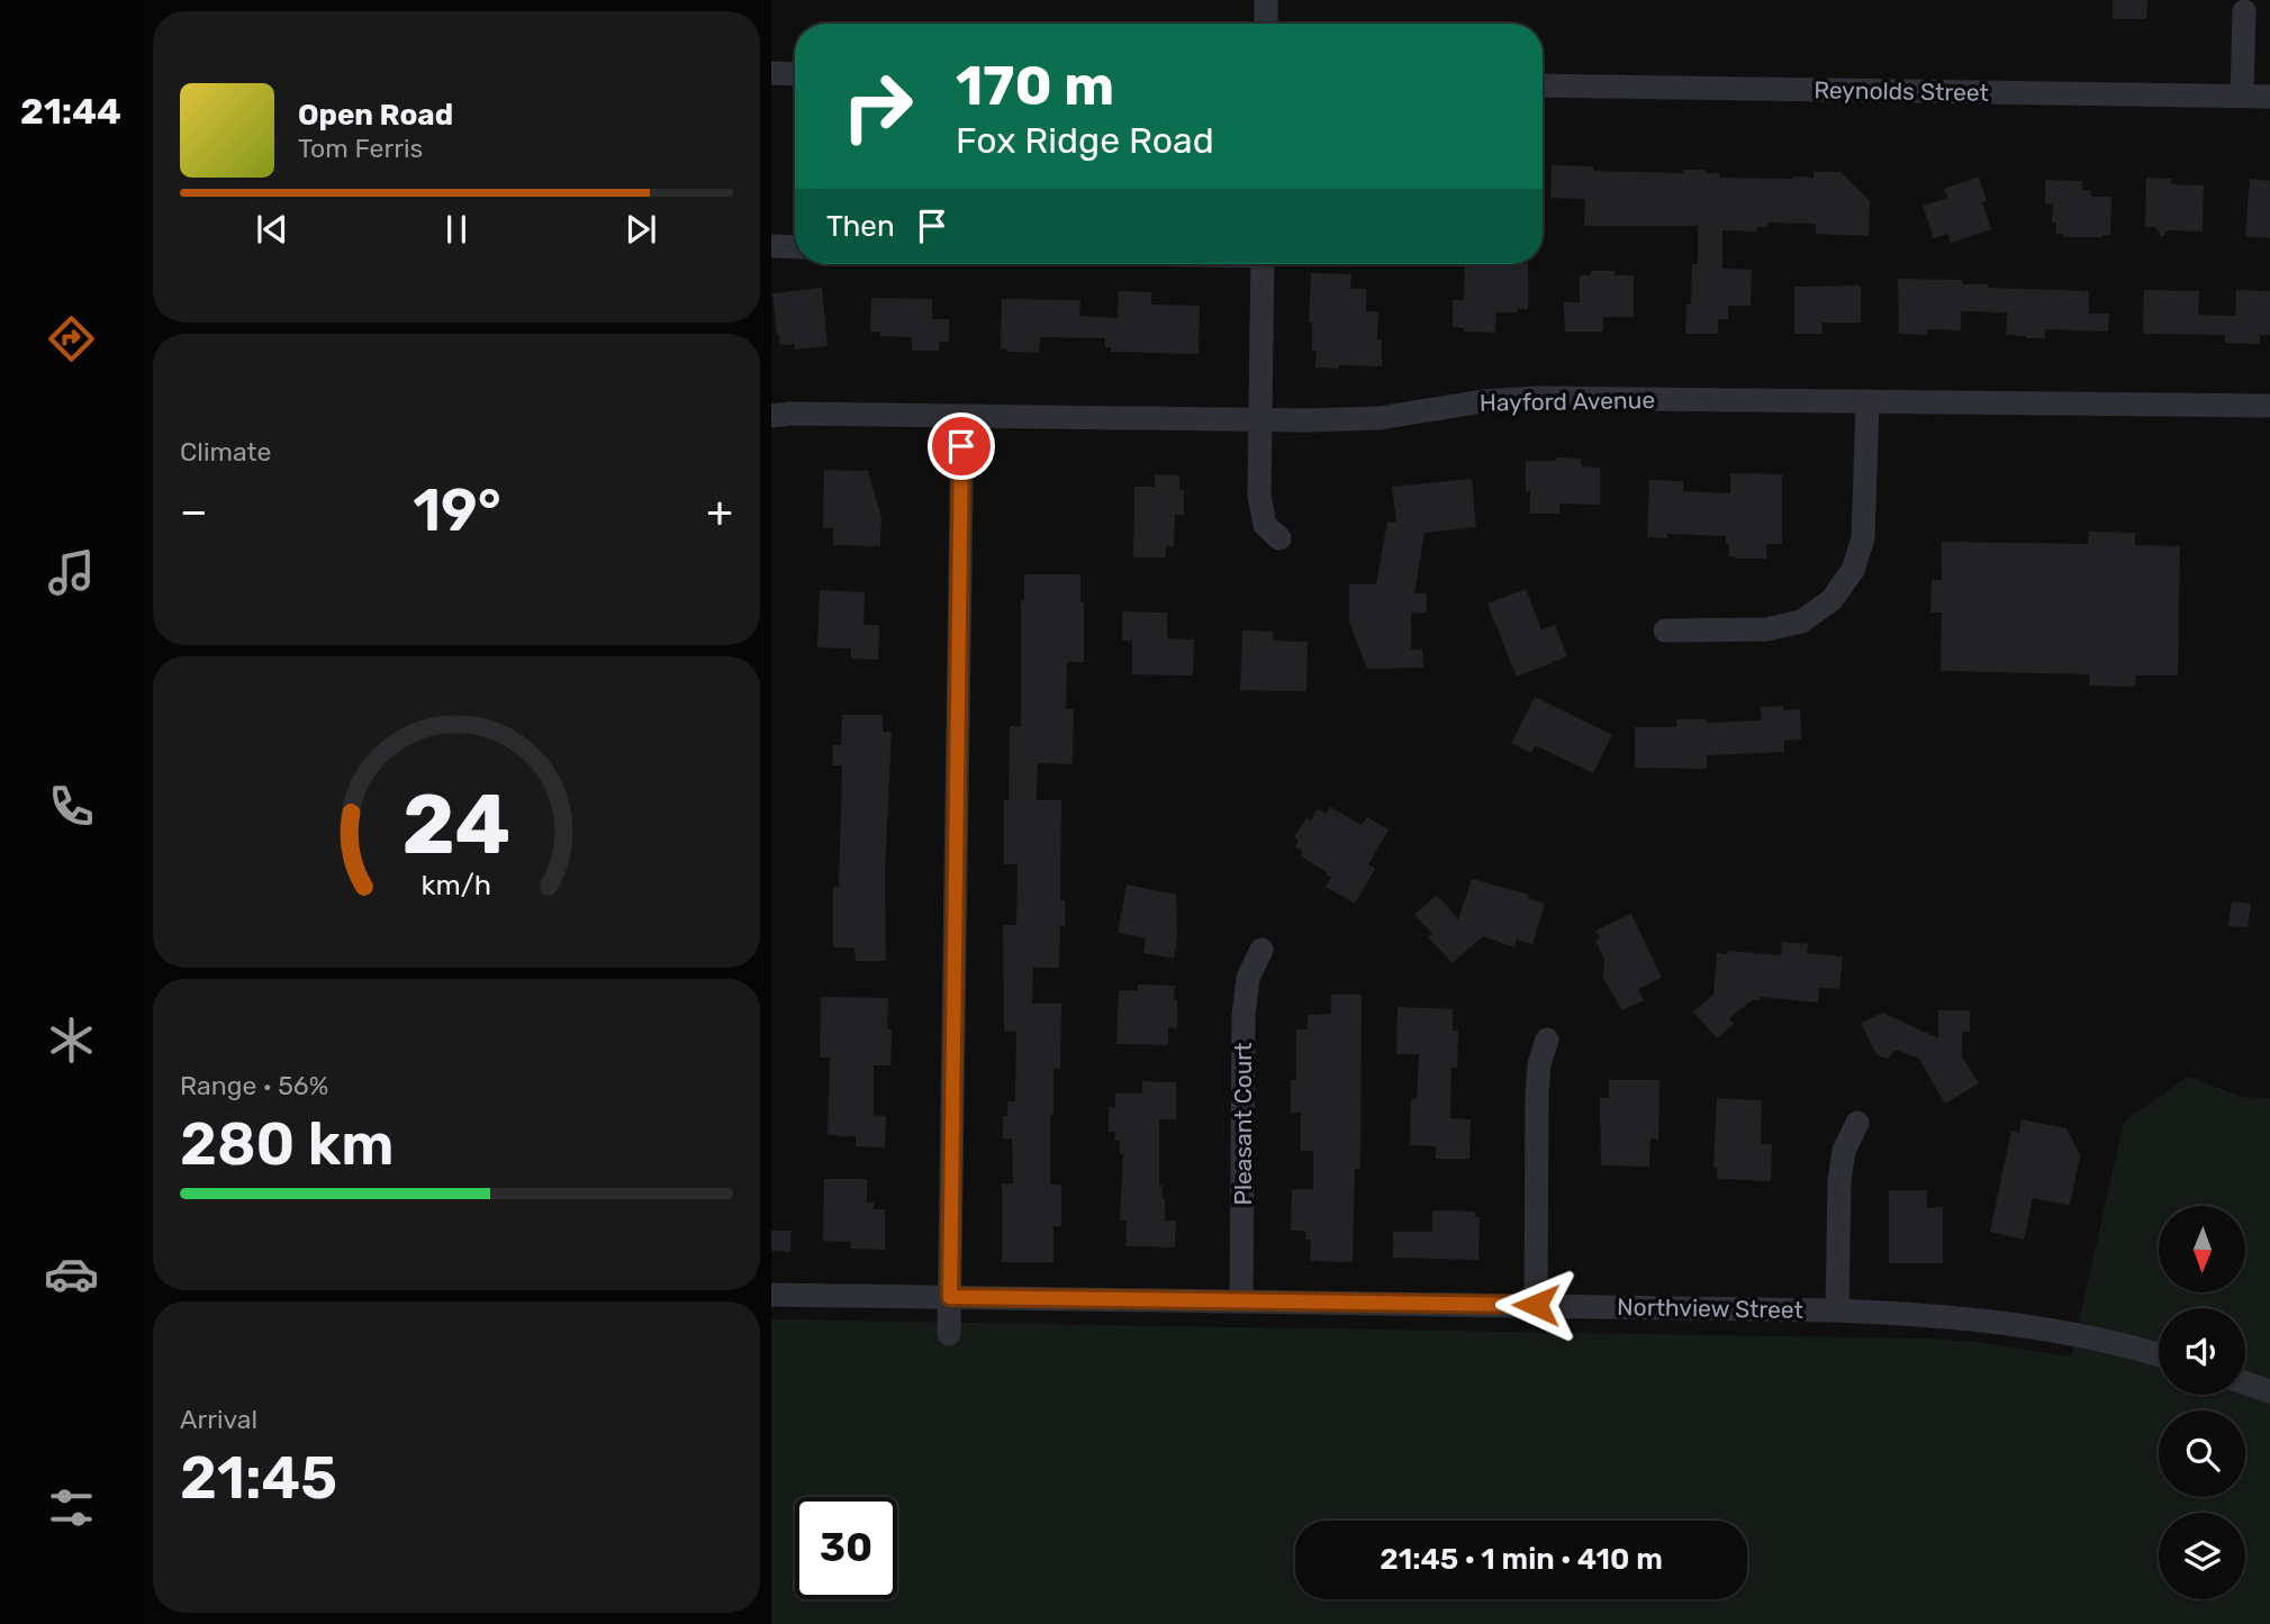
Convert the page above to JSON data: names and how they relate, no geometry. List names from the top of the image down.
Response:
{
  "streets": {
    "street": [
      "Reynolds Street",
      "Hayford Avenue",
      "Pleasant Court",
      "Northview Street"
    ]
  },
  "crossings": [
    ["Pleasant Court", "Northview Street"]
  ],
  "north": "bottom",
  "page": {
    "tabs": "21:44",
    "turn": ["170 m", "Fox Ridge Road"],
    "song": ["Open Road", "Tom Ferris"],
    "then": "Then",
    "tile": [
      "Climate",
      ["Range · 56%", "280 km"],
      ["Arrival", "21:45"]
    ],
    "heat": ["−", "19°", "+"],
    "limit": "30",
    "trip": "21:45 · 1 min · 410 m",
    "gauge": ["24", "km/h"]
  }
}
